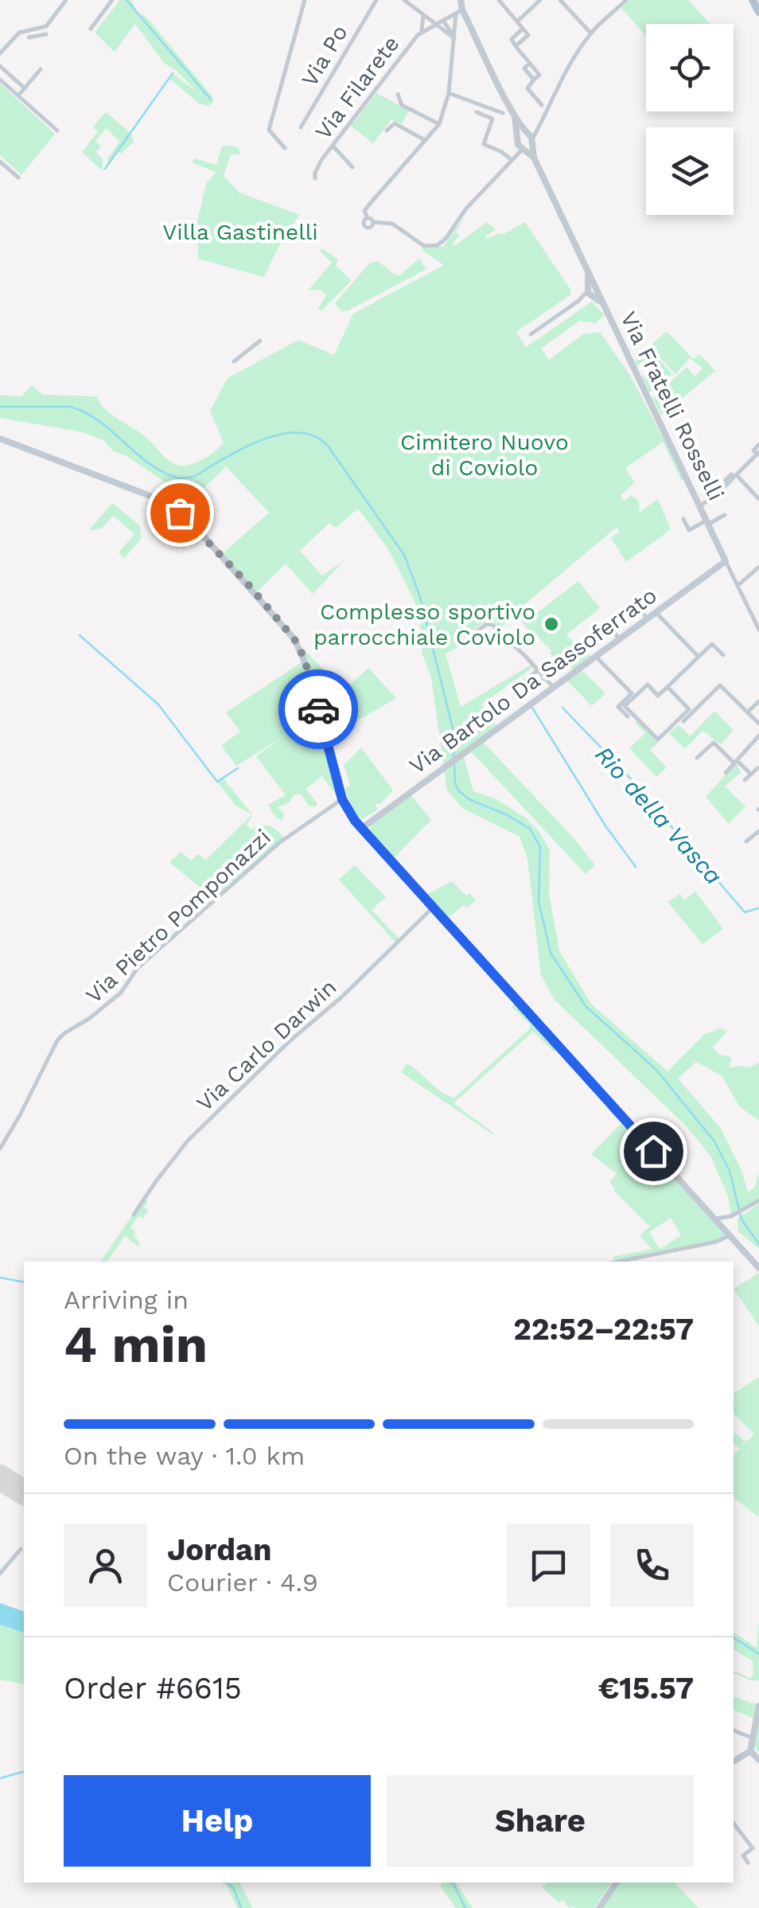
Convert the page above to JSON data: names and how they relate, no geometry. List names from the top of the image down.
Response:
{
  "streets": {
    "street": [
      "Via Po",
      "Via Filarete",
      "Via Fratelli Rosselli",
      "Via Bartolo Da Sassoferrato",
      "Via Pietro Pomponazzi",
      "Via Carlo Darwin"
    ]
  },
  "crossings": [
    ["Via Fratelli Rosselli", "Via Bartolo Da Sassoferrato"]
  ],
  "water": ["Rio della Vasca"],
  "parks": ["Villa Gastinelli", "Cimitero Nuovo di Coviolo"],
  "places": ["Complesso sportivo parrocchiale Coviolo"],
  "page": {
    "heading": ["4 min", "Arriving in", "22:52–22:57"],
    "panel": [
      "Jordan",
      "Courier · 4.9",
      "Order #6615",
      "€15.57"
    ],
    "bar": "On the way · 1.0 km",
    "buttons": ["Help", "Share"]
  }
}
